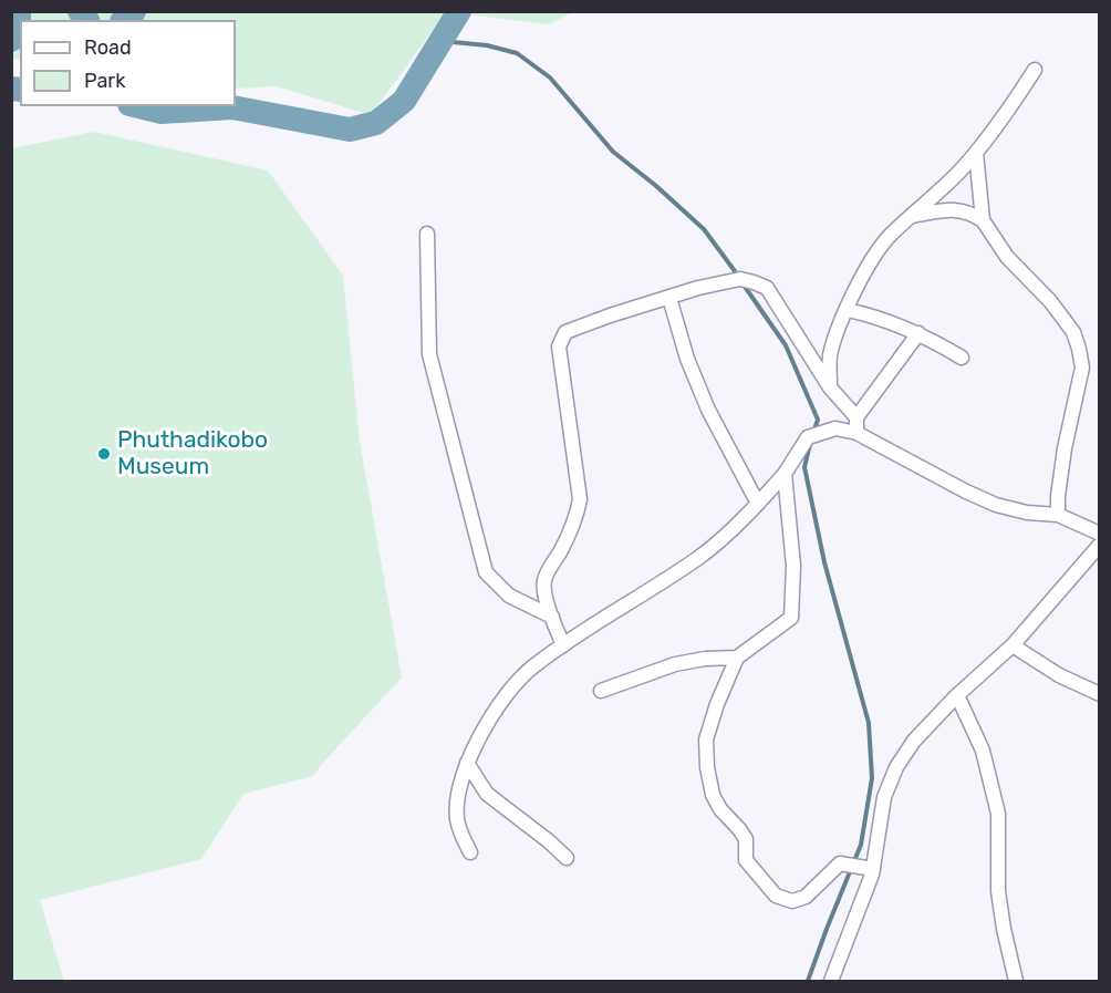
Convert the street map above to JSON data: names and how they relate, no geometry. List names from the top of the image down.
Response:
{
  "places": ["Phuthadikobo Museum"],
  "legend": ["Road", "Park"]
}
